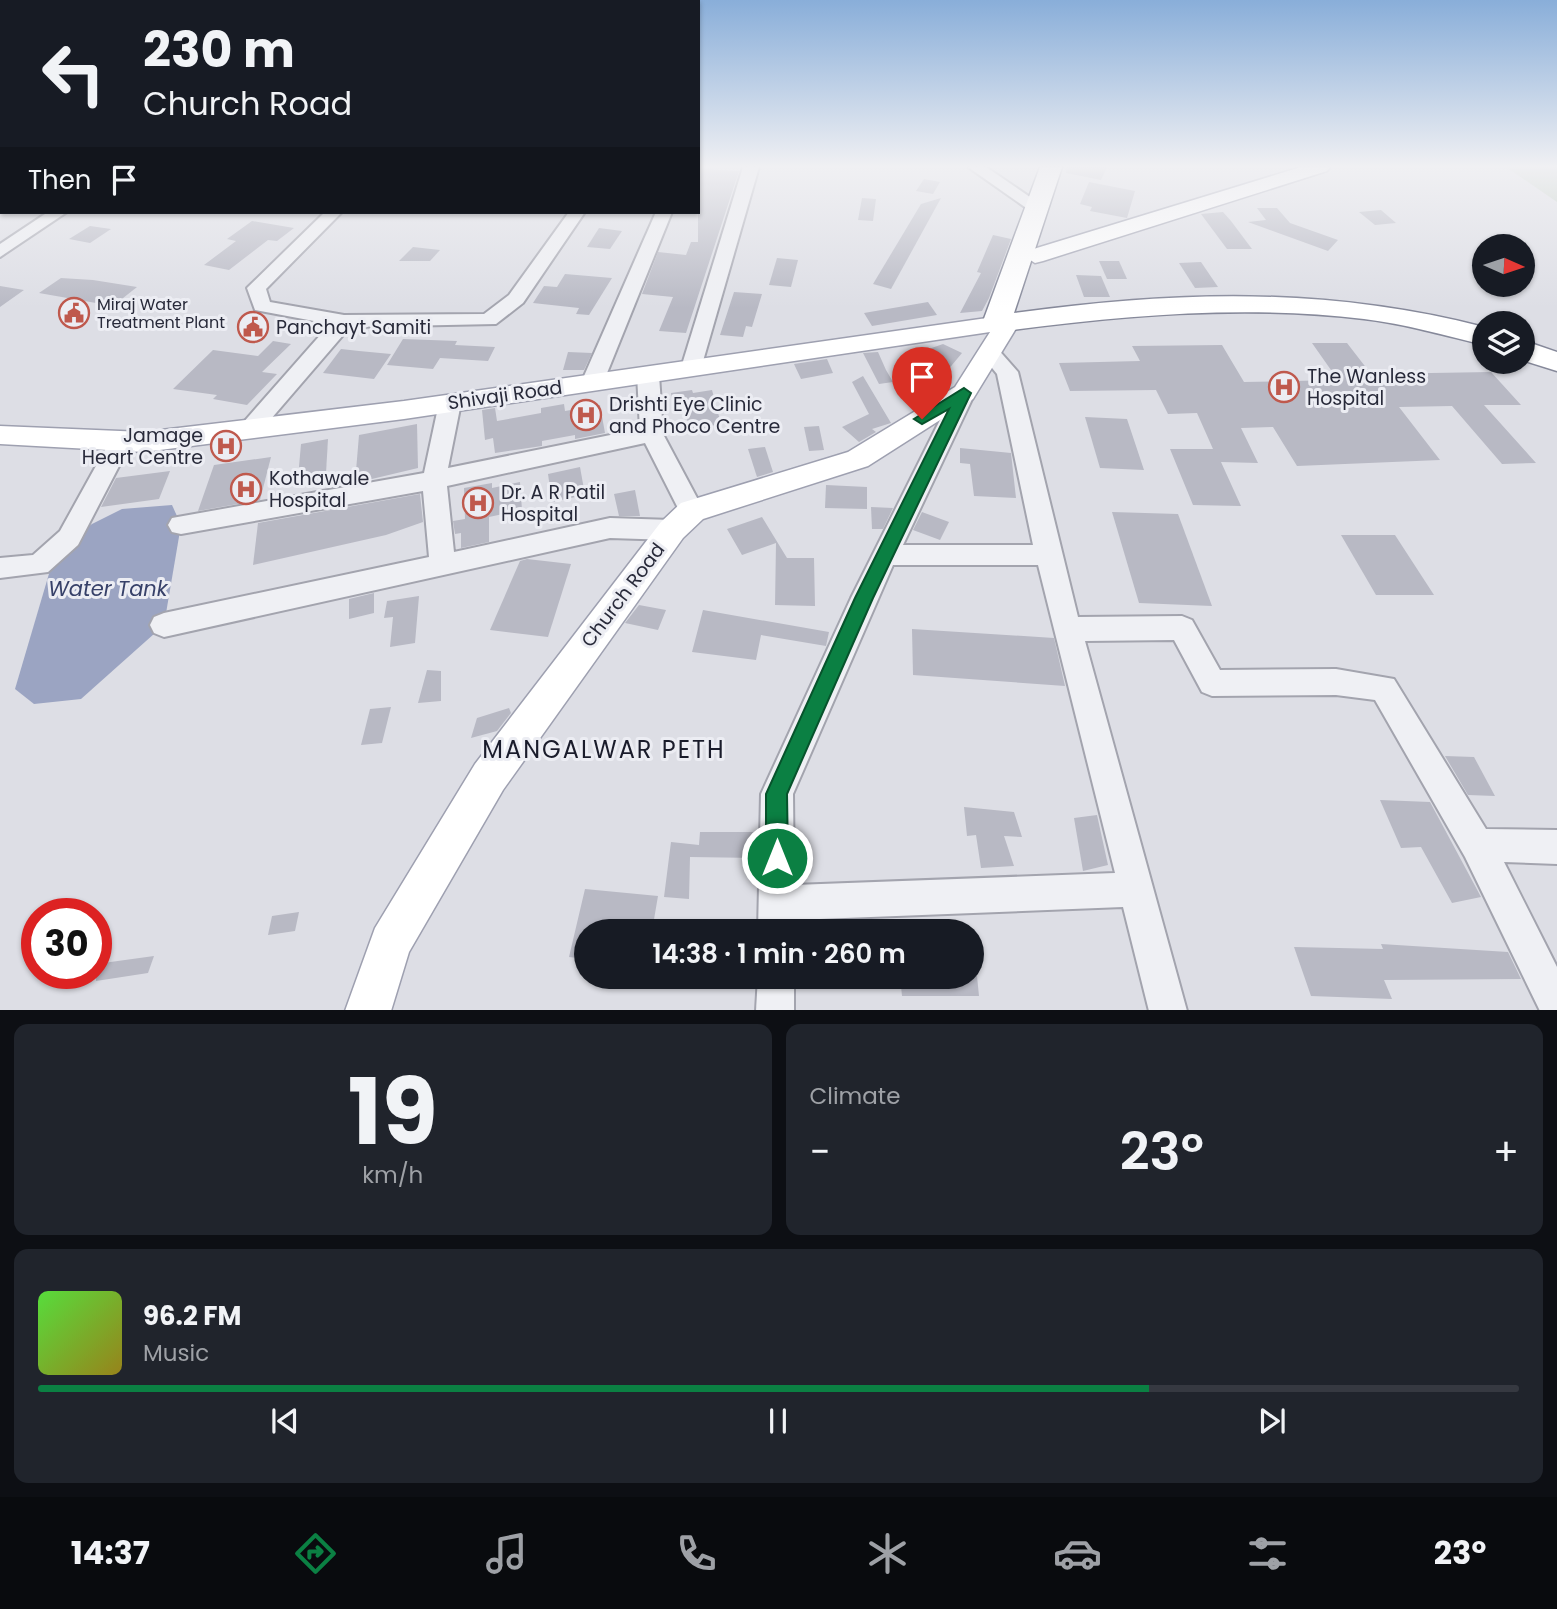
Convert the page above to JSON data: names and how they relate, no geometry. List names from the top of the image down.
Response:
{
  "streets": {
    "main road": ["Shivaji Road", "Church Road"]
  },
  "districts": ["MANGALWAR PETH"],
  "water": ["Water Tank"],
  "places": {
    "public building": ["Miraj Water Treatment Plant", "Panchayt Samiti"],
    "hospital": [
      "The Wanless Hospital",
      "Drishti Eye Clinic and Phoco Centre",
      "Jamage Heart Centre",
      "Kothawale Hospital",
      "Dr. A R Patil Hospital"
    ]
  },
  "north": "right",
  "page": {
    "turn": ["230 m", "Church Road"],
    "then": "Then",
    "limit": "30",
    "trip": "14:38 · 1 min · 260 m",
    "tile": [
      ["19", "km/h"],
      "Climate"
    ],
    "heat": ["−", "23°", "+"],
    "song": ["96.2 FM", "Music"],
    "tabs": ["14:37", "23°"]
  }
}
